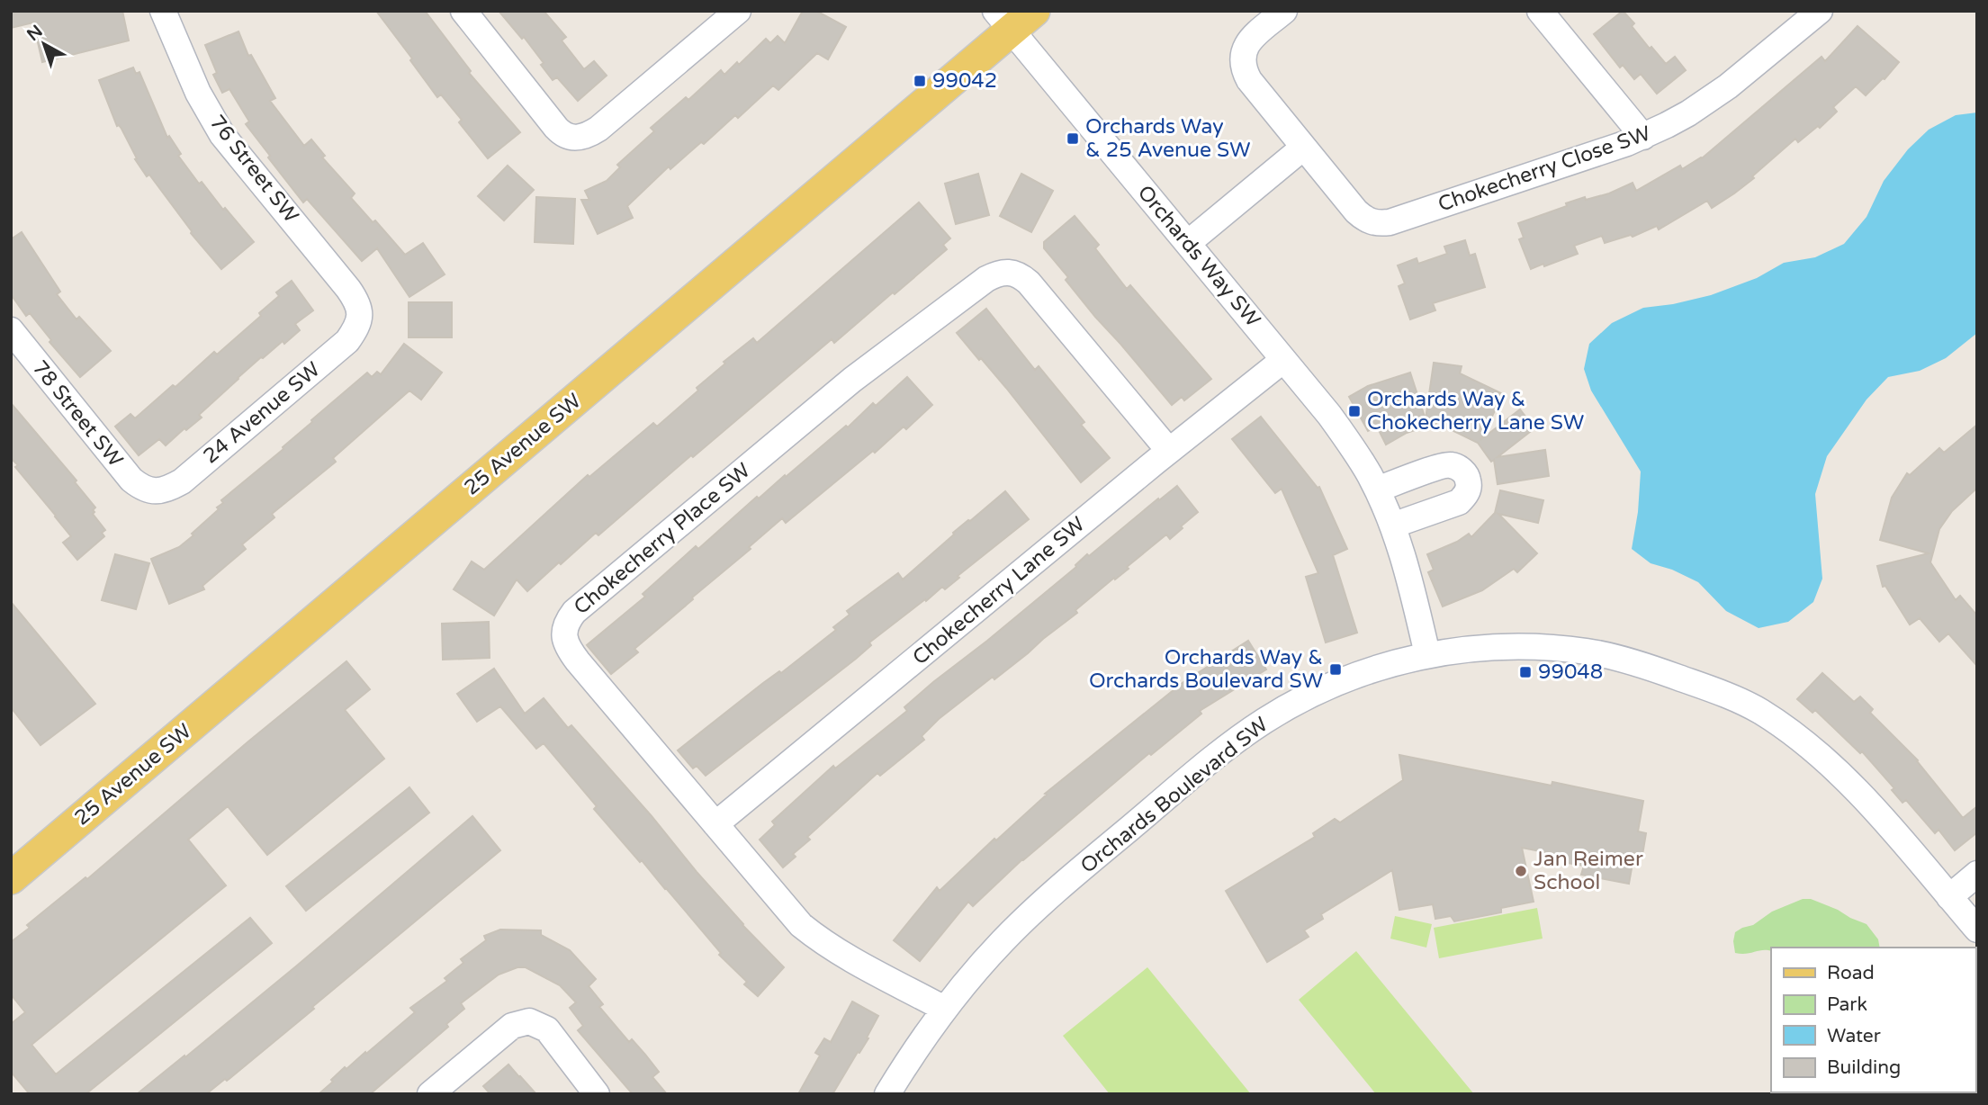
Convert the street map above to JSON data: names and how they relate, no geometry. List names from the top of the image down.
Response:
{
  "streets": {
    "main road": ["25 Avenue SW"],
    "street": [
      "76 Street SW",
      "Chokecherry Close SW",
      "Orchards Way SW",
      "24 Avenue SW",
      "78 Street SW",
      "Chokecherry Place SW",
      "Chokecherry Lane SW",
      "Orchards Boulevard SW"
    ]
  },
  "crossings": [
    ["76 Street SW", "24 Avenue SW"],
    ["Orchards Way SW", "25 Avenue SW"],
    ["Orchards Way SW", "Chokecherry Lane SW"],
    ["Orchards Way SW", "Orchards Boulevard SW"],
    ["24 Avenue SW", "78 Street SW"],
    ["Chokecherry Place SW", "Chokecherry Lane SW"],
    ["Chokecherry Place SW", "Orchards Boulevard SW"]
  ],
  "places": {
    "transit": [
      "99042",
      "Orchards Way & 25 Avenue SW",
      "Orchards Way & Chokecherry Lane SW",
      "Orchards Way & Orchards Boulevard SW",
      "99048"
    ],
    "other": ["Jan Reimer School"]
  },
  "legend": [
    "Road",
    "Park",
    "Water",
    "Building"
  ],
  "north": "top left"
}
